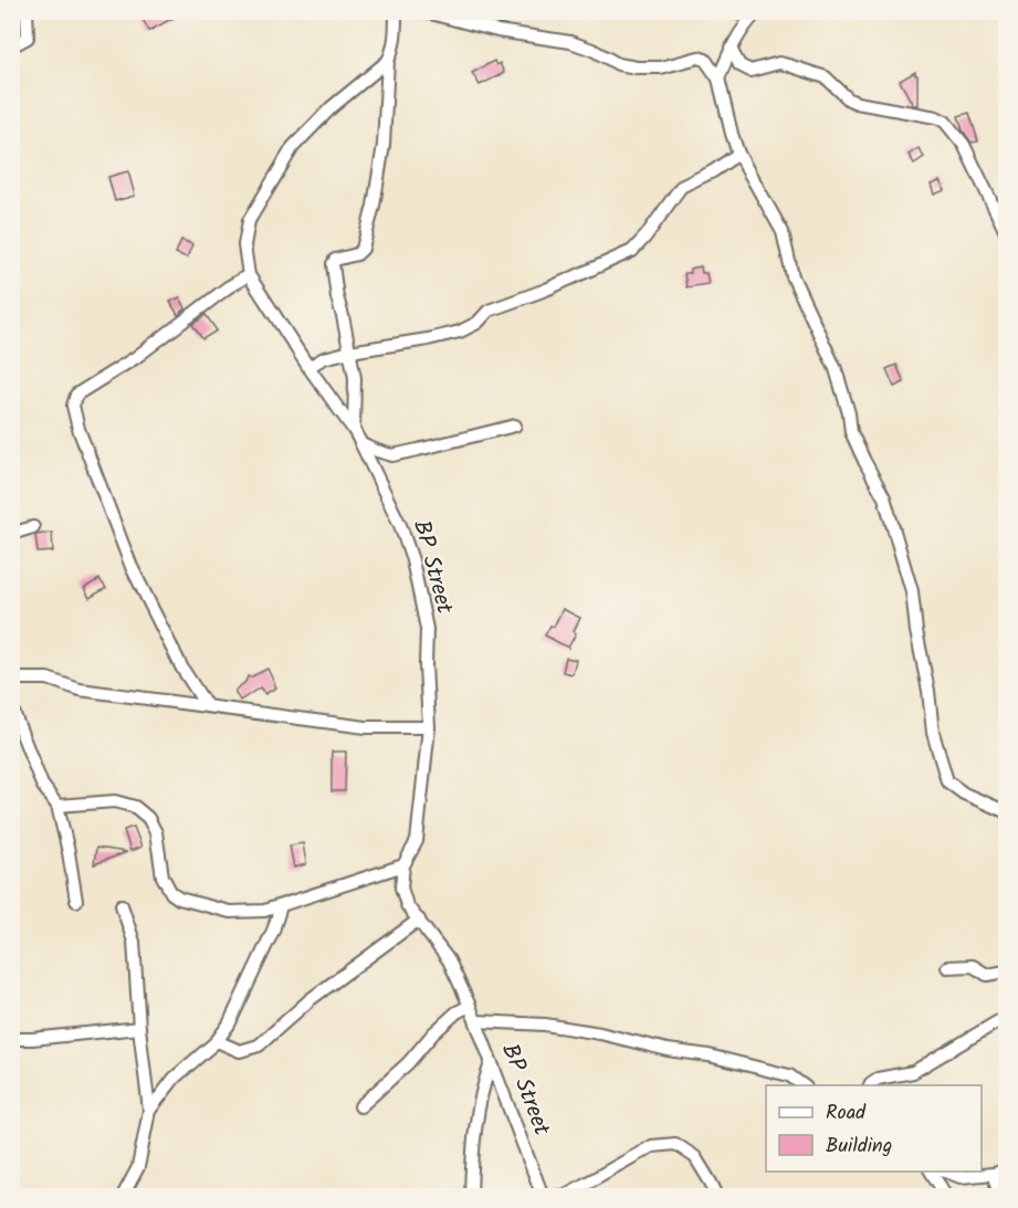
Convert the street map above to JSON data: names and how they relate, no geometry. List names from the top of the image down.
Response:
{
  "streets": {
    "street": ["BP Street"]
  },
  "legend": ["Road", "Building"]
}
